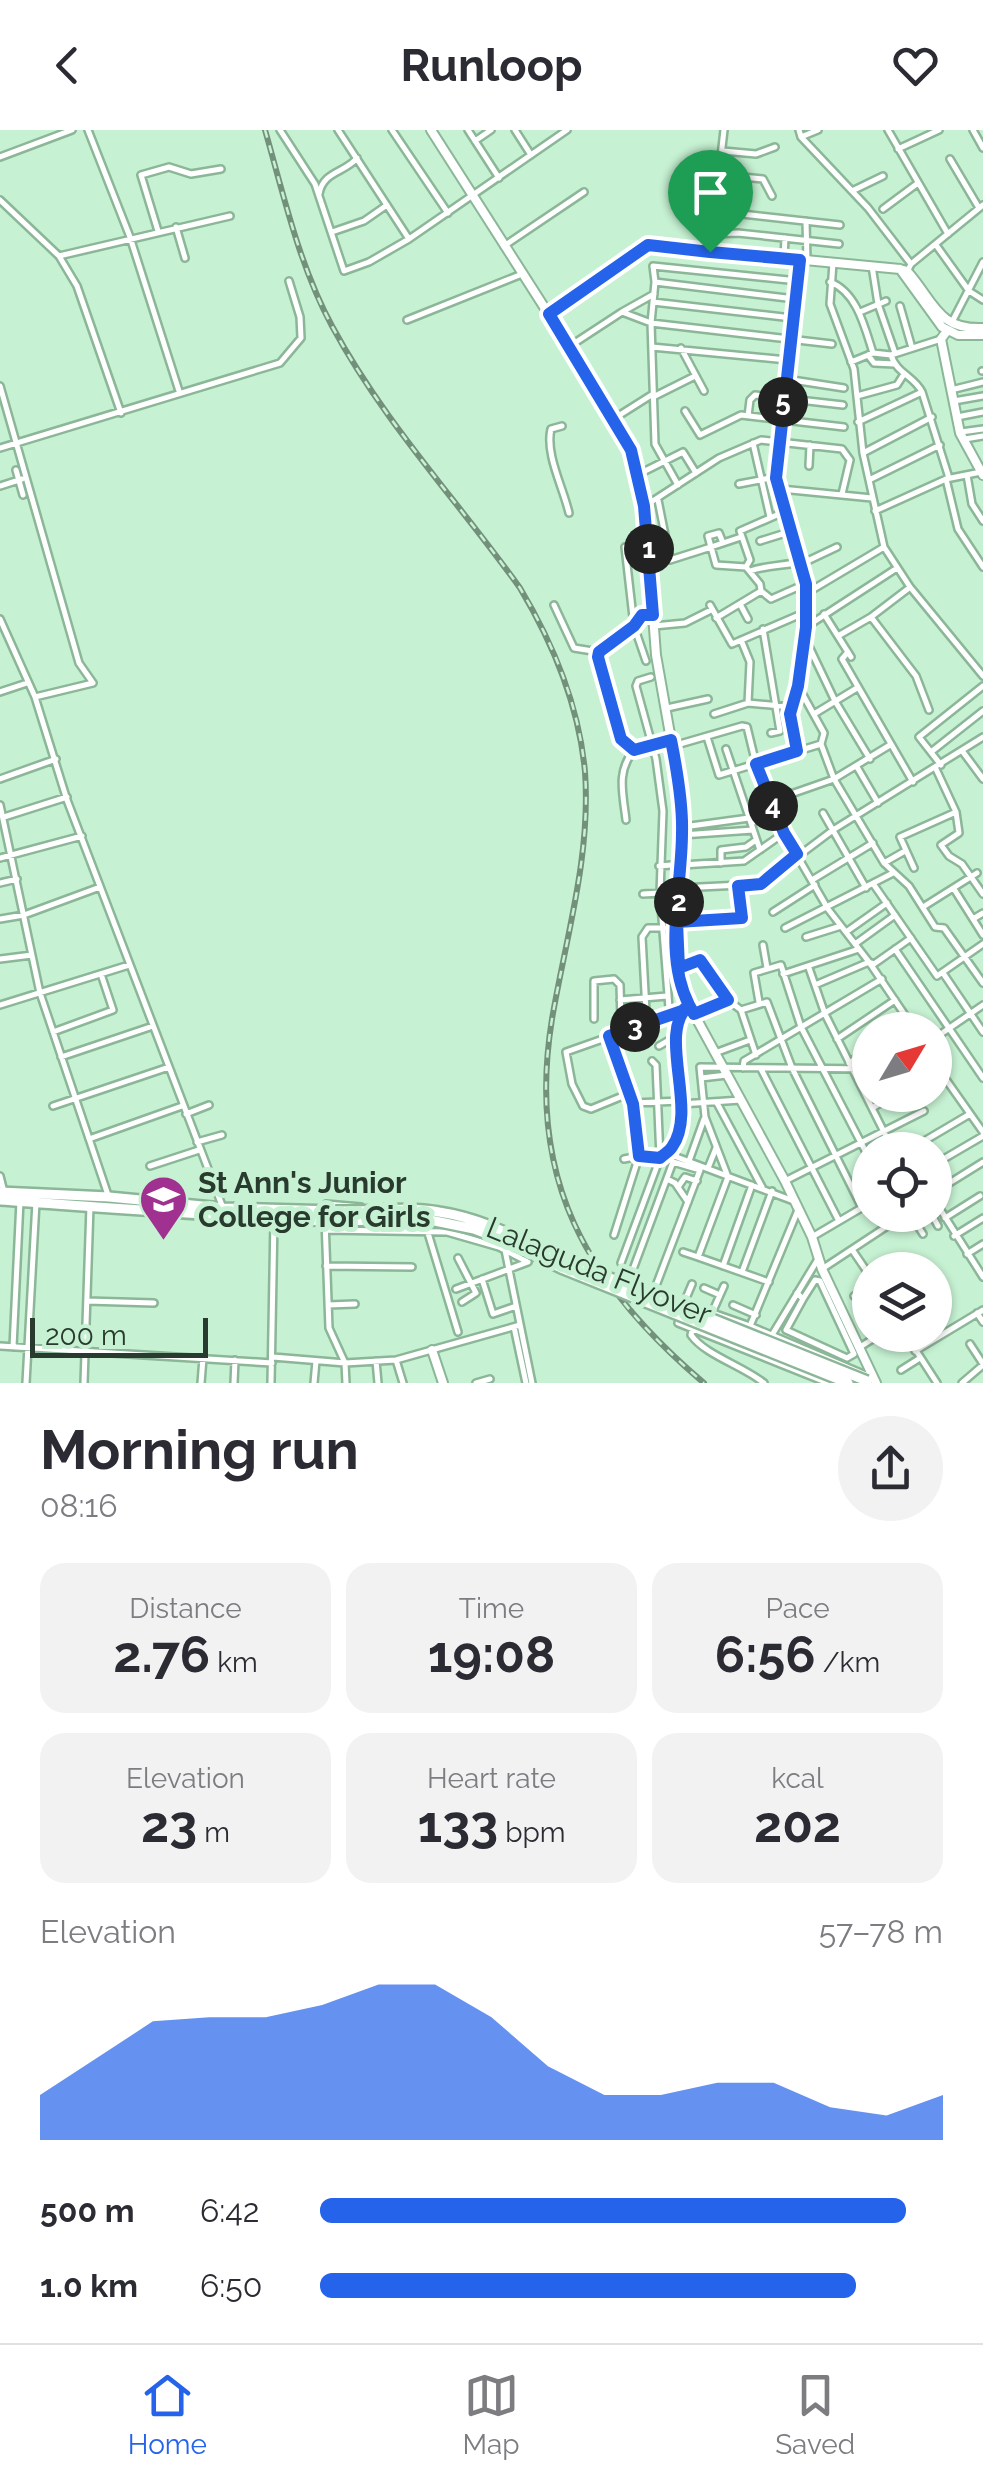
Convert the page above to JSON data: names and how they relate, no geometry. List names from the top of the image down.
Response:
{
  "streets": {
    "main road": ["Lalaguda Flyover"]
  },
  "places": {
    "school or university": ["St Ann's Junior College for Girls"]
  },
  "scale_bar": "200 m",
  "north": "top right",
  "page": {
    "header": "Runloop",
    "pins": [
      "5",
      "1",
      "4",
      "2",
      "3"
    ],
    "scale": "200 m",
    "heading": ["Morning run", "08:16"],
    "stats": [
      ["Distance", "2.76 km"],
      ["Time", "19:08"],
      ["Pace", "6:56 /km"],
      ["Elevation", "23 m"],
      ["Heart rate", "133 bpm"],
      ["kcal", "202"]
    ],
    "chart": ["Elevation", "57–78 m"],
    "list": [
      {
        "name": "500 m",
        "note": "6:42"
      },
      {
        "name": "1.0 km",
        "note": "6:50"
      }
    ],
    "tabs": ["Home", "Map", "Saved"]
  }
}
